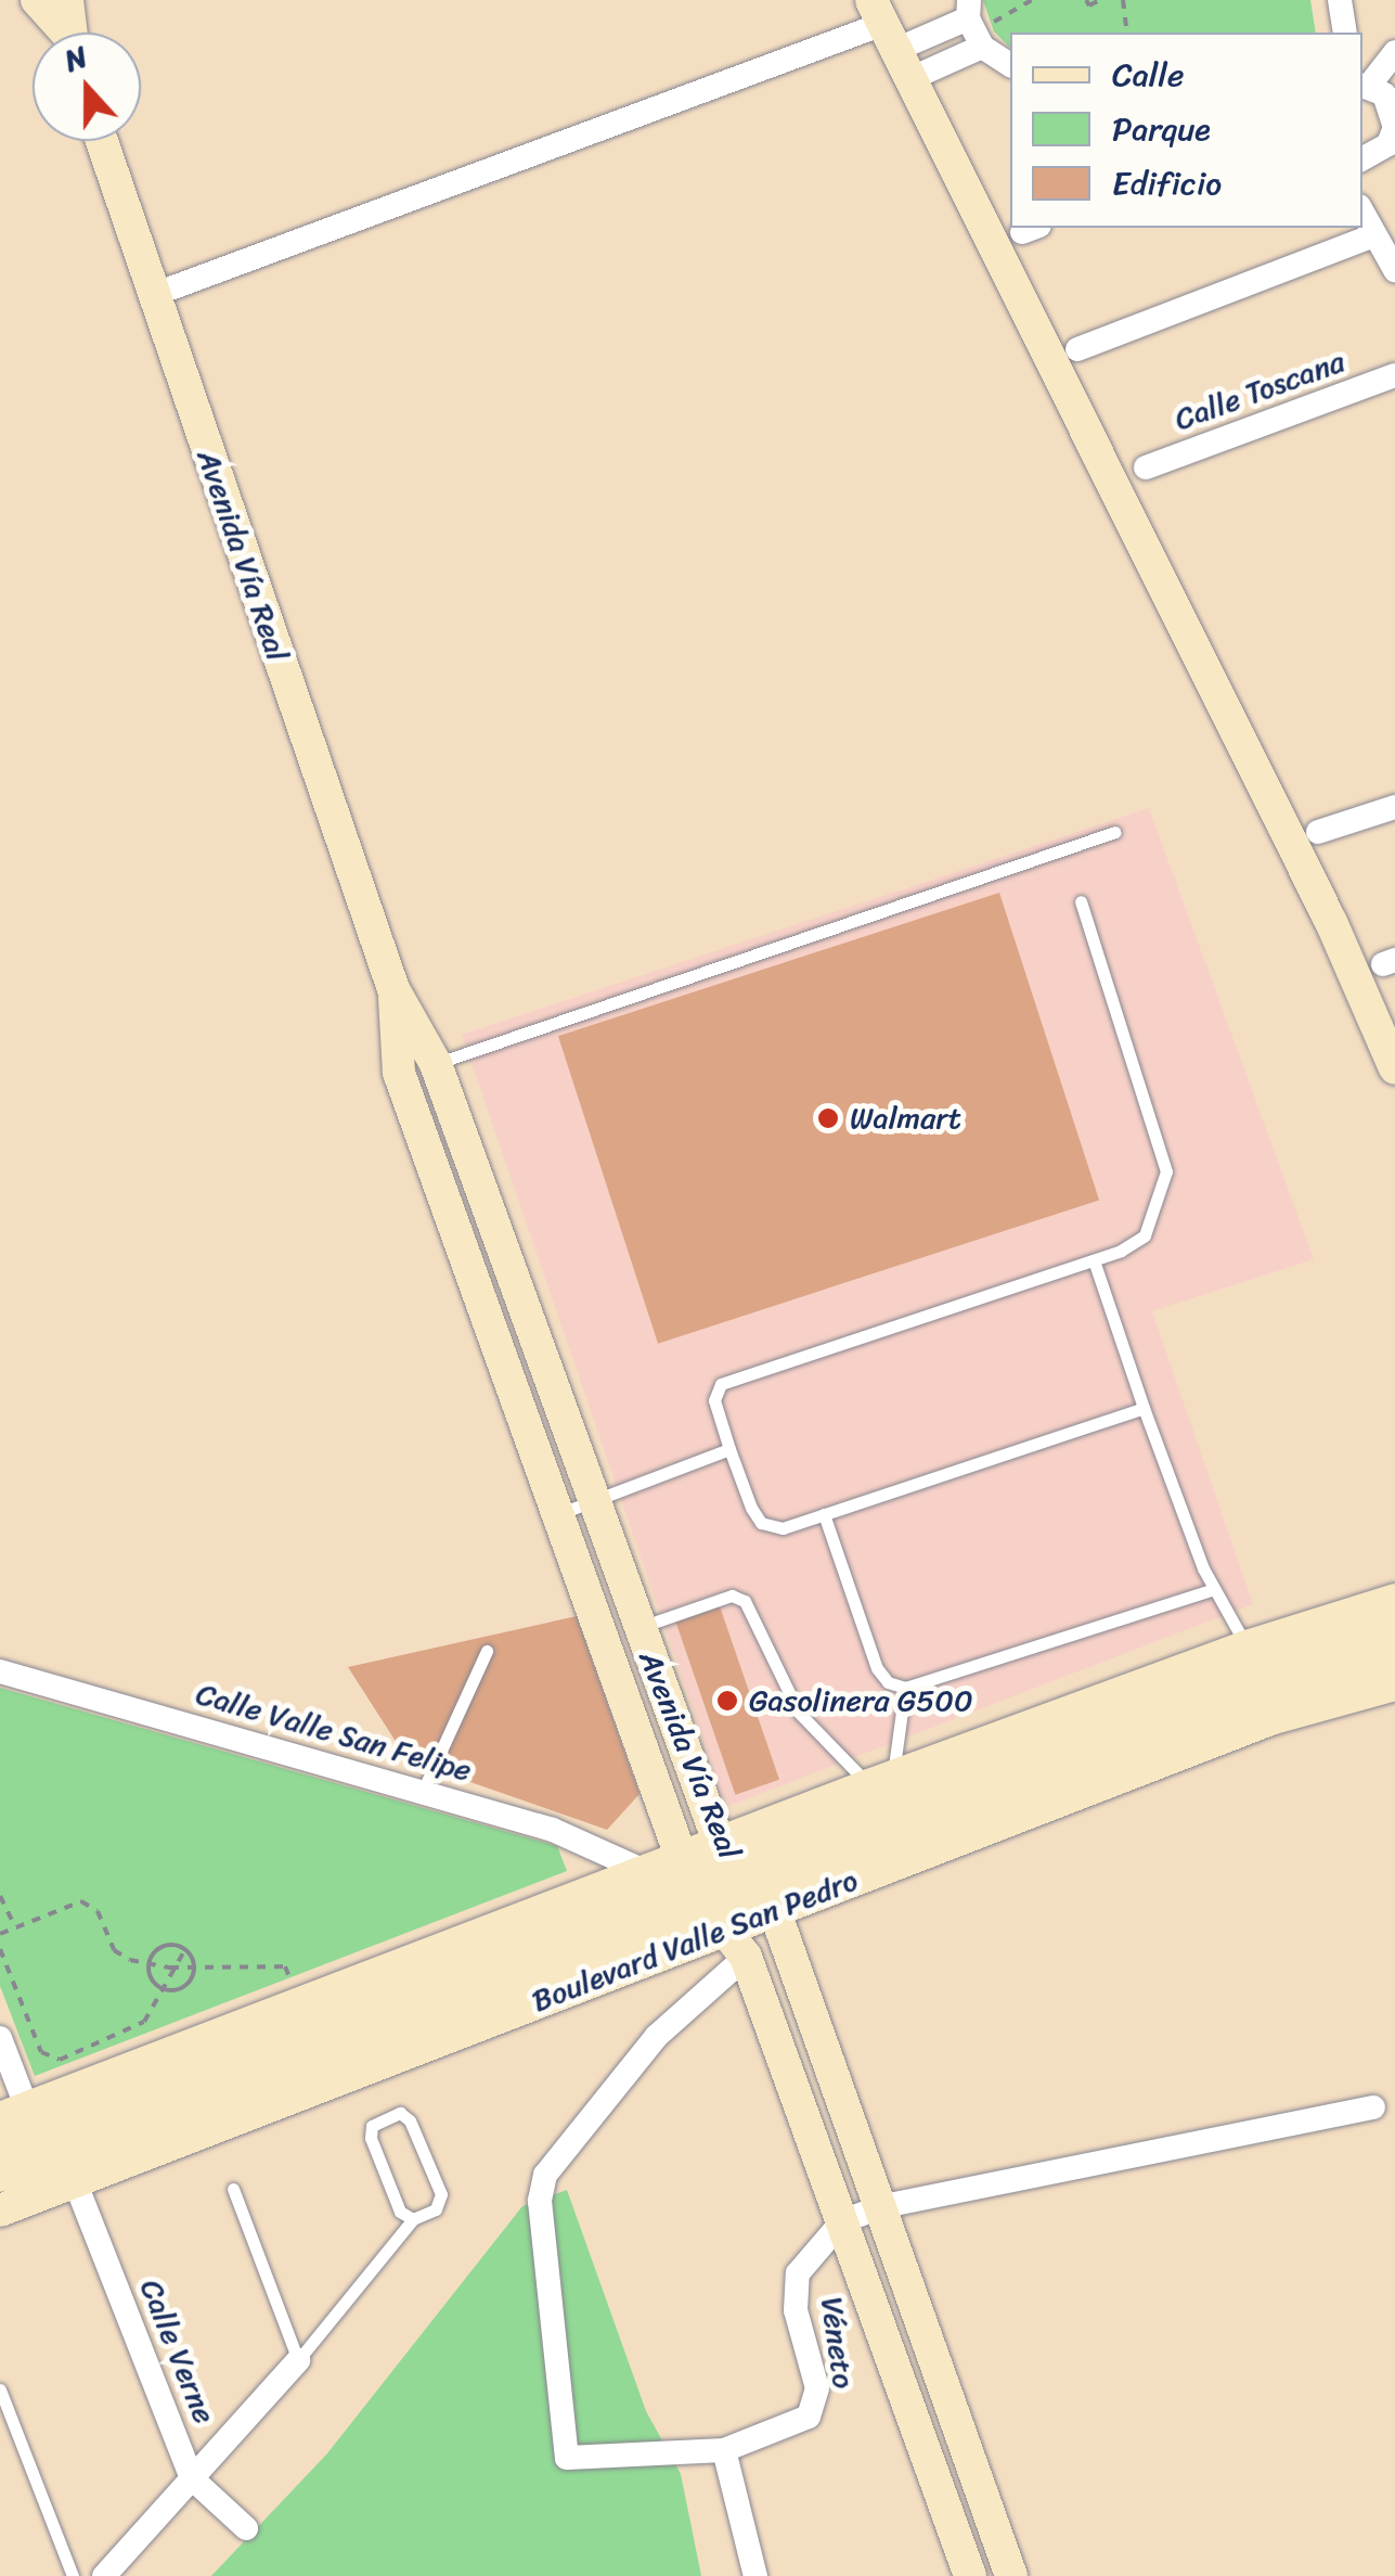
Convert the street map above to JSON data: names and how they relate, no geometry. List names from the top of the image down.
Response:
{
  "streets": {
    "main road": ["Avenida Vía Real", "Boulevard Valle San Pedro"],
    "street": [
      "Calle Toscana",
      "Calle Valle San Felipe",
      "Véneto",
      "Calle Verne"
    ]
  },
  "crossings": [
    ["Avenida Vía Real", "Boulevard Valle San Pedro"],
    ["Avenida Vía Real", "Véneto"],
    ["Calle Valle San Felipe", "Boulevard Valle San Pedro"],
    ["Boulevard Valle San Pedro", "Calle Verne"]
  ],
  "places": ["Walmart", "Gasolinera G500"],
  "legend": ["Calle", "Parque", "Edificio"],
  "north": "top"
}
